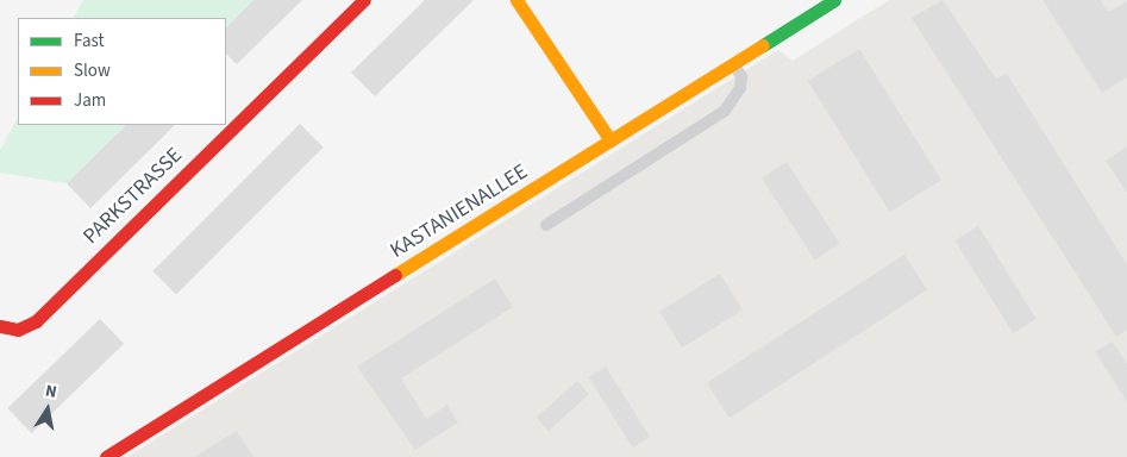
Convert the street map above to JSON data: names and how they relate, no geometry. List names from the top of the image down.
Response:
{
  "streets": {
    "street": ["PARKSTRASSE", "KASTANIENALLEE"]
  },
  "legend": ["Fast", "Slow", "Jam"],
  "north": "top"
}
